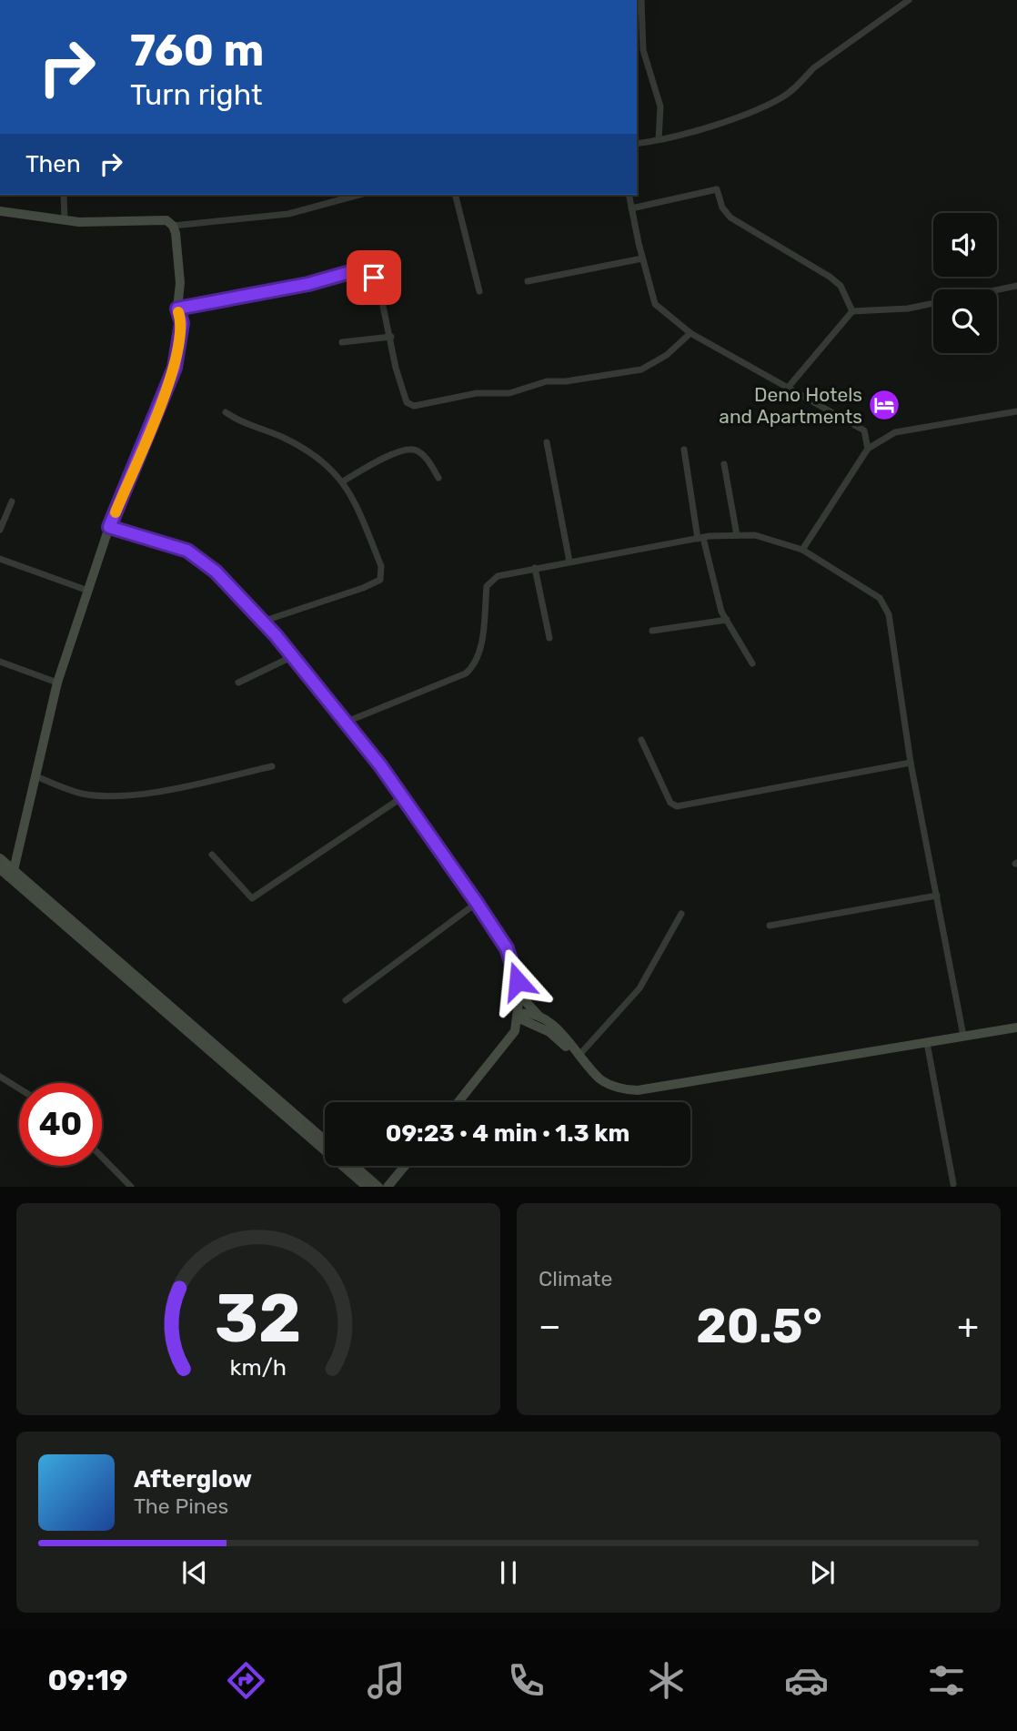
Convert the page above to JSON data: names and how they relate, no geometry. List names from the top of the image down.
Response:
{
  "places": {
    "hotel": ["Deno Hotels and Apartments"]
  },
  "page": {
    "turn": ["760 m", "Turn right"],
    "then": "Then",
    "limit": "40",
    "trip": "09:23 · 4 min · 1.3 km",
    "tile": "Climate",
    "heat": ["−", "20.5°", "+"],
    "song": ["Afterglow", "The Pines"],
    "tabs": "09:19",
    "gauge": ["32", "km/h"]
  }
}
